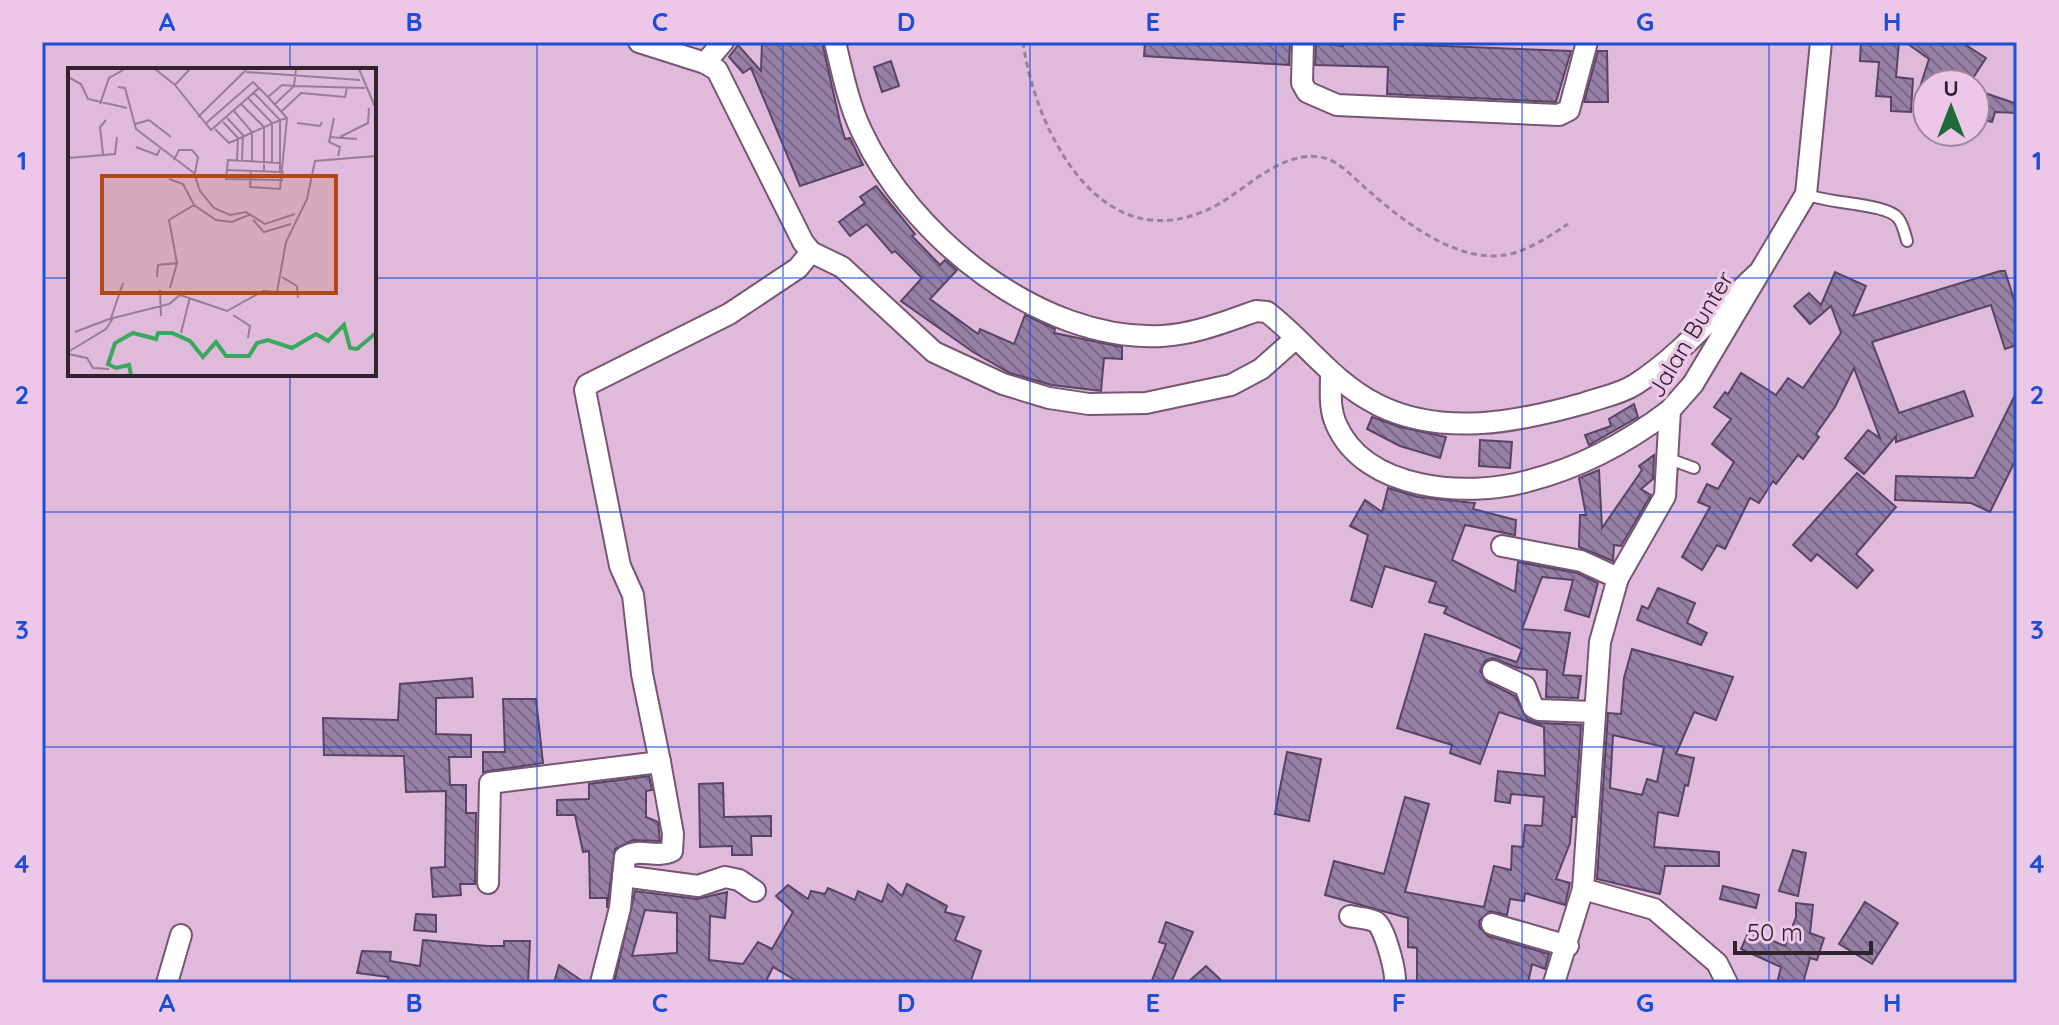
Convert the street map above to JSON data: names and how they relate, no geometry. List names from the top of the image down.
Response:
{
  "streets": {
    "street": ["Jalan Bunter"]
  },
  "scale_bar": "50 m",
  "north": "top",
  "grid": {
    "columns": [
      "A",
      "B",
      "C",
      "D",
      "E",
      "F",
      "G",
      "H"
    ],
    "rows": [
      "1",
      "2",
      "3",
      "4"
    ]
  }
}
